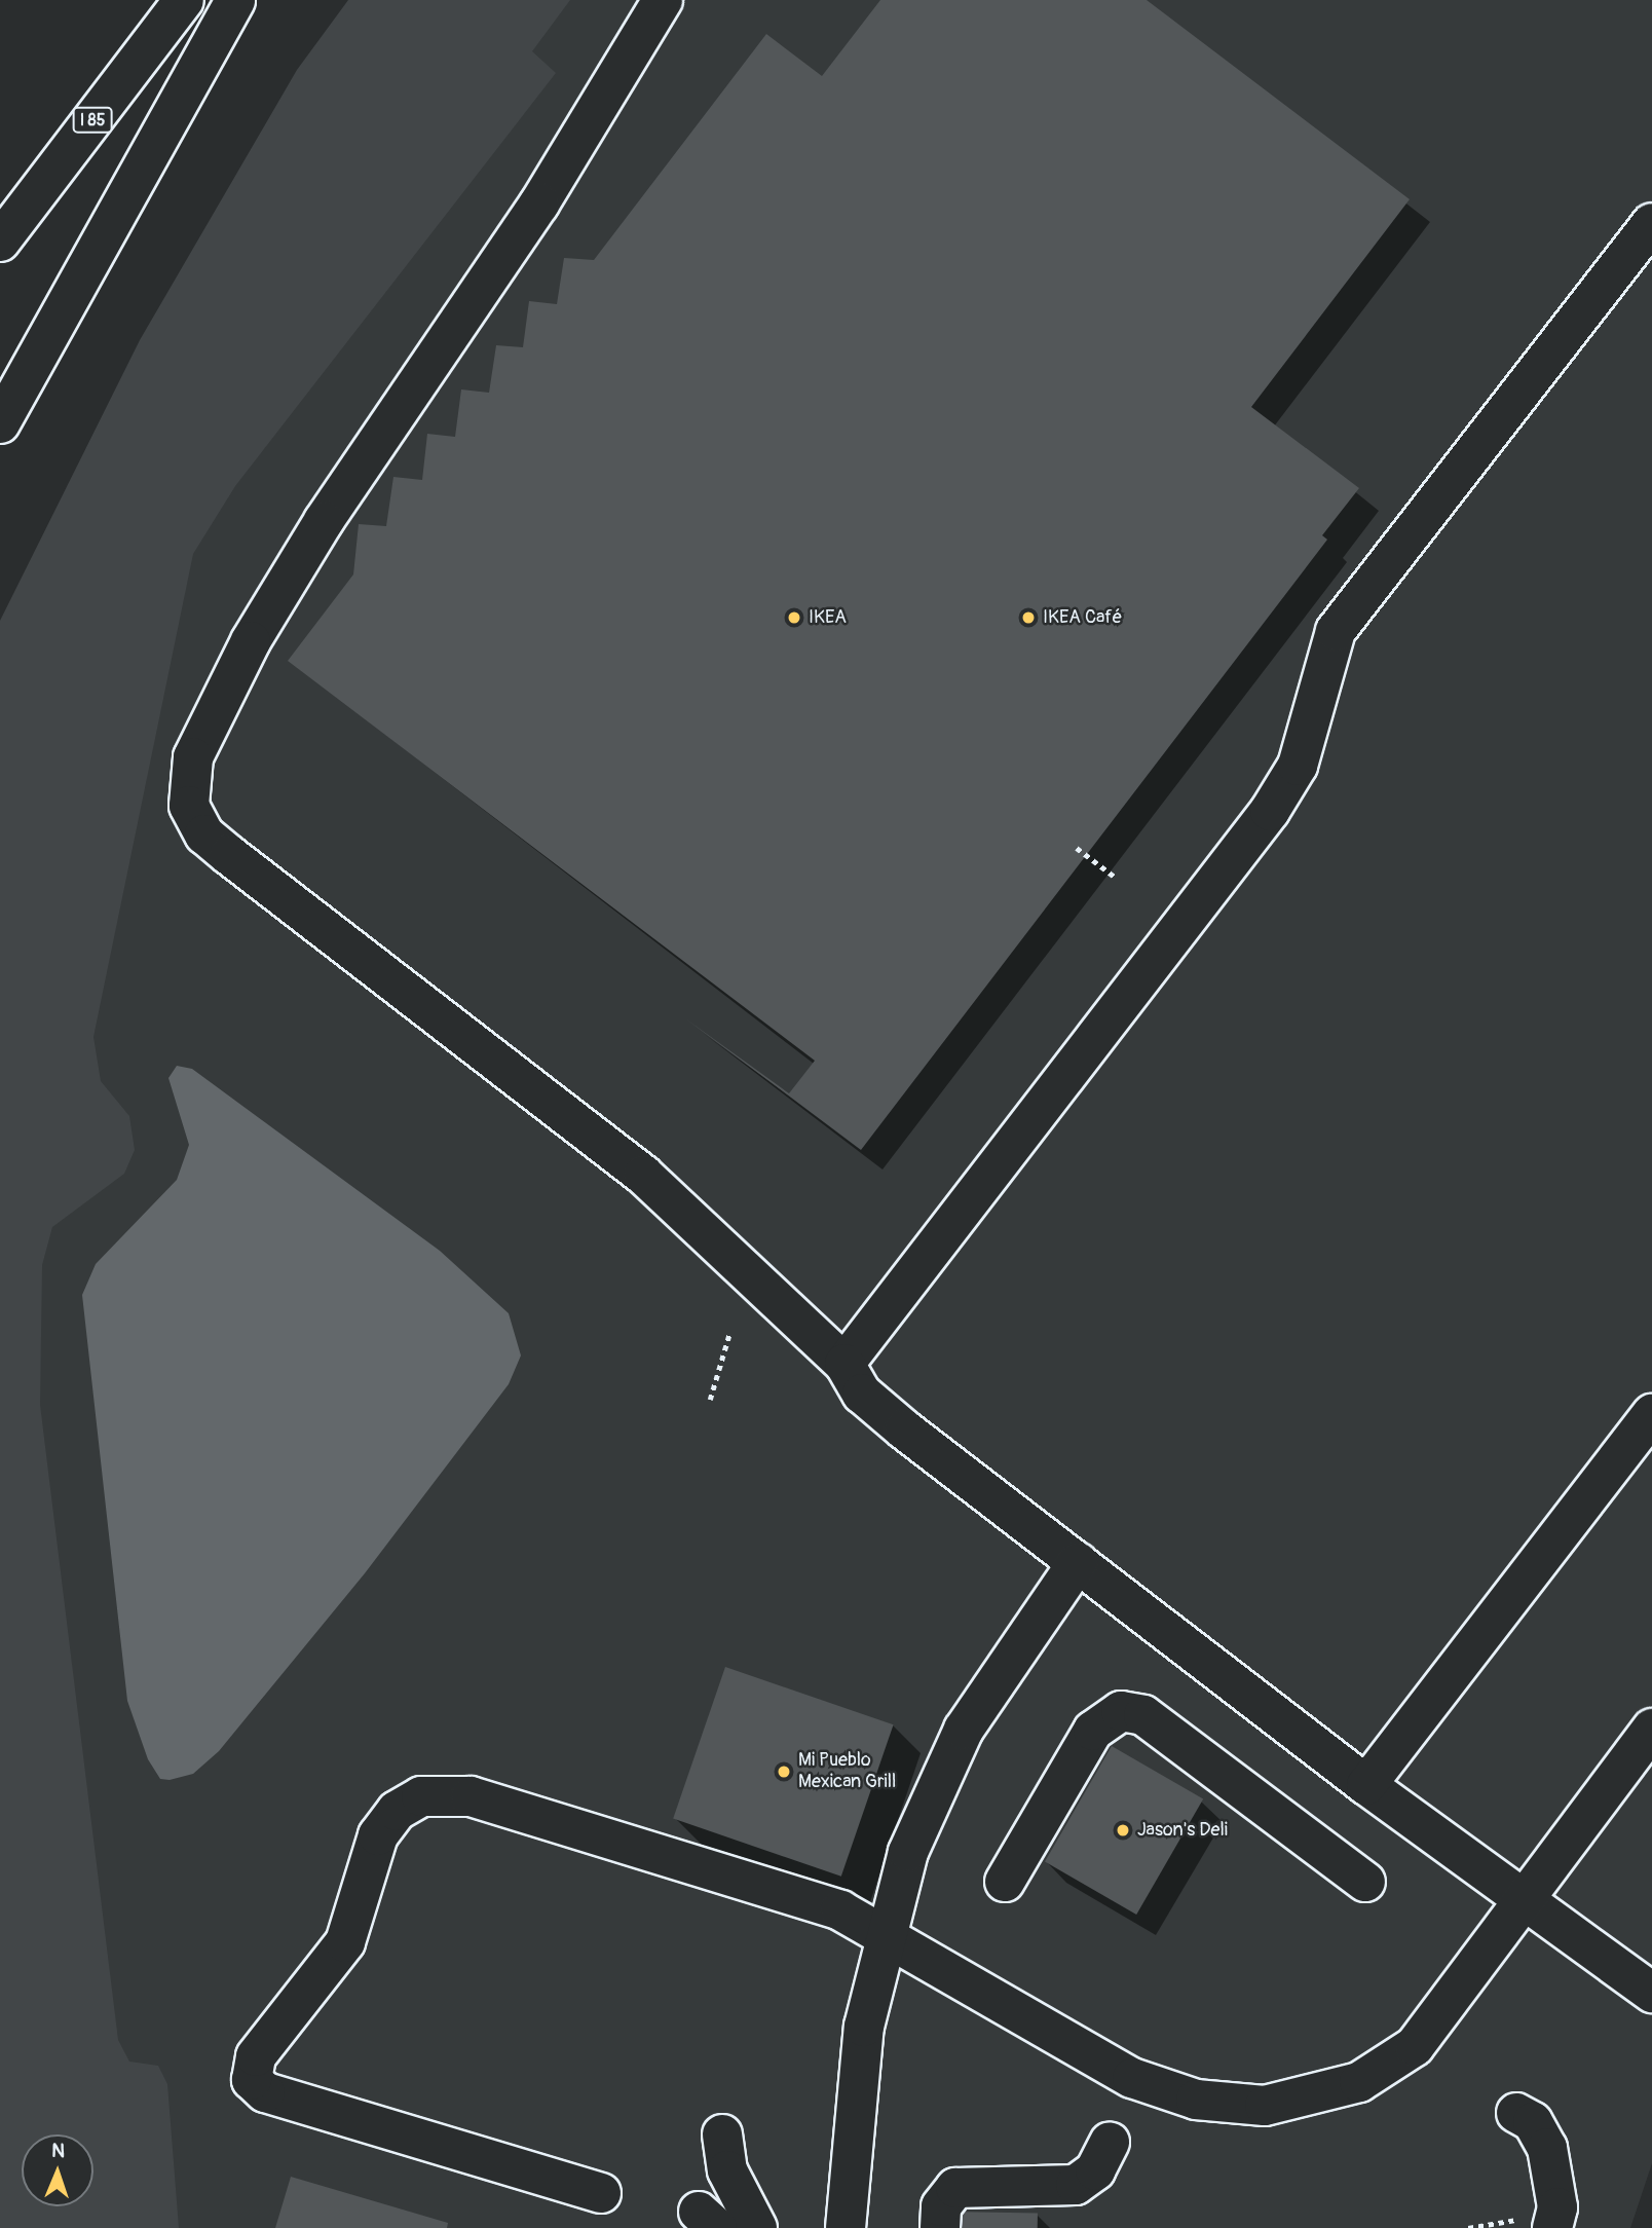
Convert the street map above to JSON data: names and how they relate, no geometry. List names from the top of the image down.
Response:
{
  "streets": {
    "main road": ["I 85"]
  },
  "places": [
    "IKEA",
    "IKEA Café",
    "Mi Pueblo Mexican Grill",
    "Jason's Deli"
  ],
  "north": "top"
}
